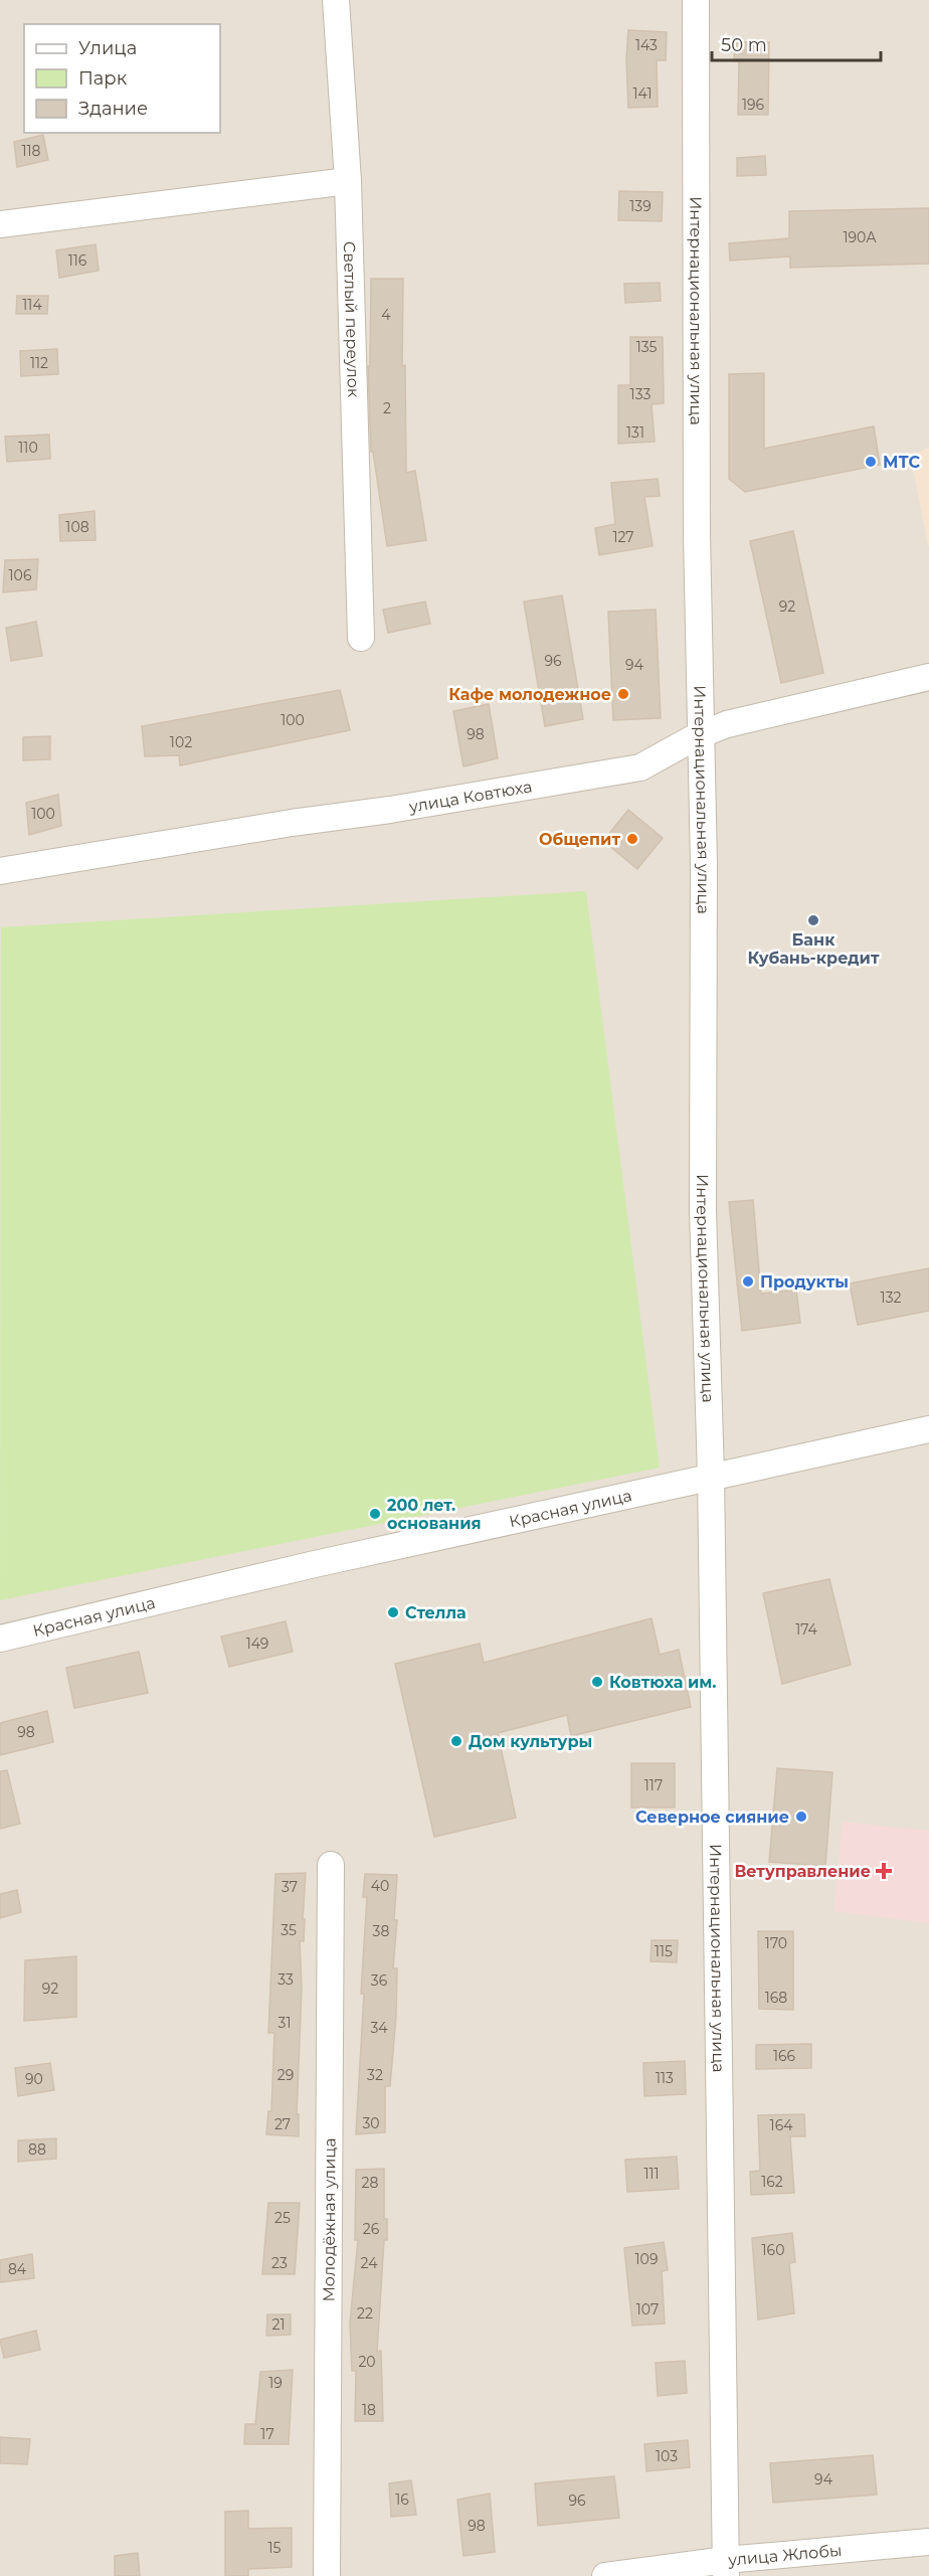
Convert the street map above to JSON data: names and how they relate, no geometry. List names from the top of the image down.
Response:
{
  "streets": {
    "street": [
      "Интернациональная улица",
      "Светлый переулок",
      "улица Ковтюха",
      "Красная улица",
      "Молодёжная улица",
      "улица Жлобы"
    ]
  },
  "crossings": [
    ["Интернациональная улица", "улица Ковтюха"],
    ["Интернациональная улица", "Красная улица"],
    ["Интернациональная улица", "улица Жлобы"]
  ],
  "places": {
    "other": [
      "МТС",
      "Кафе молодежное",
      "Общепит",
      "Банк Кубань-кредит",
      "Продукты",
      "200 лет. основания",
      "Стелла",
      "Ковтюха им.",
      "Дом культуры",
      "Северное сияние"
    ],
    "health": ["Ветуправление"]
  },
  "house_numbers": [
    "143",
    "141",
    "196",
    "118",
    "139",
    "190А",
    "116",
    "114",
    "4",
    "135",
    "112",
    "133",
    "2",
    "131",
    "110",
    "108",
    "127",
    "106",
    "92",
    "96",
    "94",
    "100",
    "98",
    "102",
    "100",
    "132",
    "174",
    "149",
    "98",
    "117",
    "40",
    "37",
    "35",
    "38",
    "170",
    "115",
    "33",
    "36",
    "92",
    "168",
    "31",
    "34",
    "166",
    "29",
    "32",
    "113",
    "90",
    "30",
    "27",
    "164",
    "88",
    "111",
    "162",
    "28",
    "25",
    "26",
    "160",
    "109",
    "23",
    "24",
    "84",
    "107",
    "22",
    "21",
    "20",
    "19",
    "18",
    "17",
    "103",
    "94",
    "16",
    "96",
    "98",
    "15"
  ],
  "legend": ["Улица", "Парк", "Здание"],
  "scale_bar": "50 m"
}
